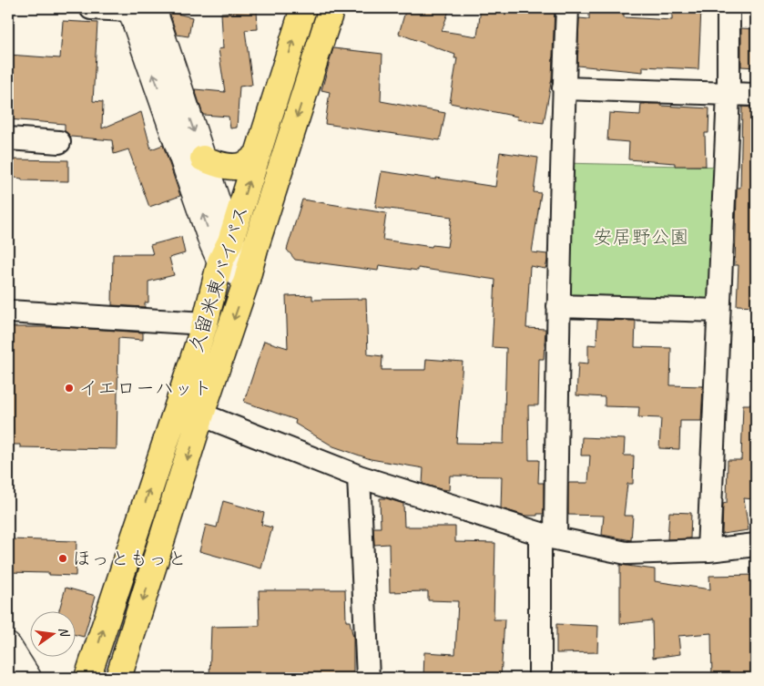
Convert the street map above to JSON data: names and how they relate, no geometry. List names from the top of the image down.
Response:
{
  "streets": {
    "highway": ["久留米東バイパス"]
  },
  "parks": ["安居野公園"],
  "places": ["イエローハット", "ほっともっと"],
  "north": "right"
}
